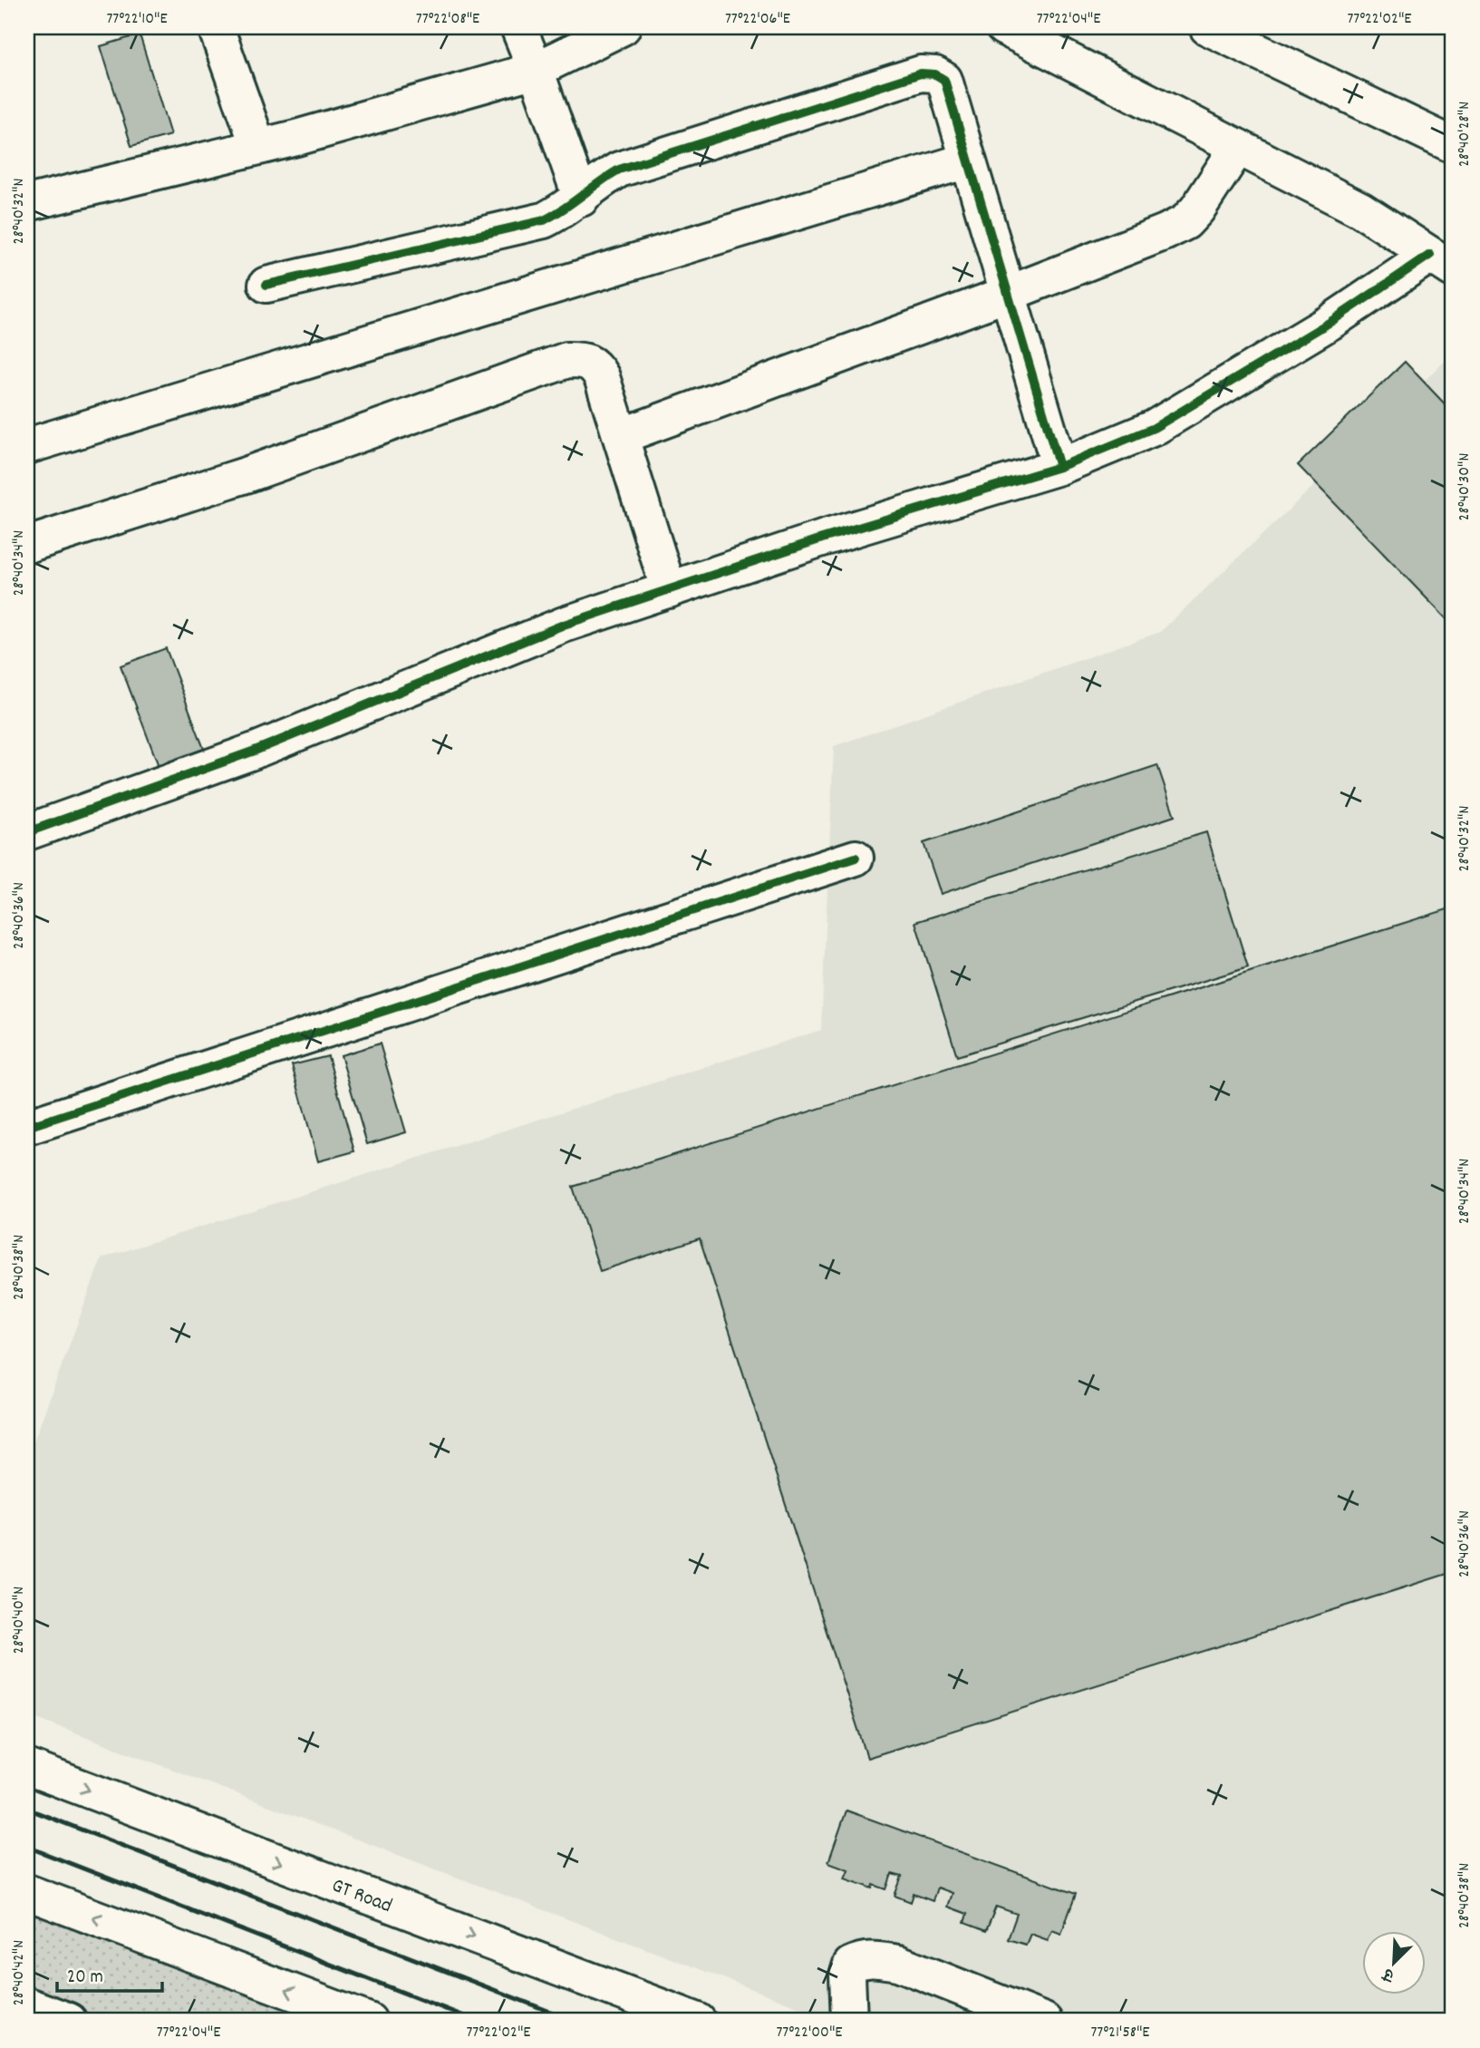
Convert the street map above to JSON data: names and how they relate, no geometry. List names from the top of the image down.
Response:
{
  "streets": {
    "main road": ["GT Road"]
  },
  "scale_bar": "20 m",
  "north": "bottom left",
  "coordinates": [
    "77°22'10\"E",
    "77°22'08\"E",
    "77°22'06\"E",
    "77°22'04\"E",
    "77°22'02\"E",
    "28°40'28\"N",
    "28°40'32\"N",
    "28°40'30\"N",
    "28°40'34\"N",
    "28°40'36\"N",
    "28°40'38\"N",
    "28°40'40\"N",
    "28°40'42\"N",
    "77°22'00\"E",
    "77°21'58\"E"
  ]
}
